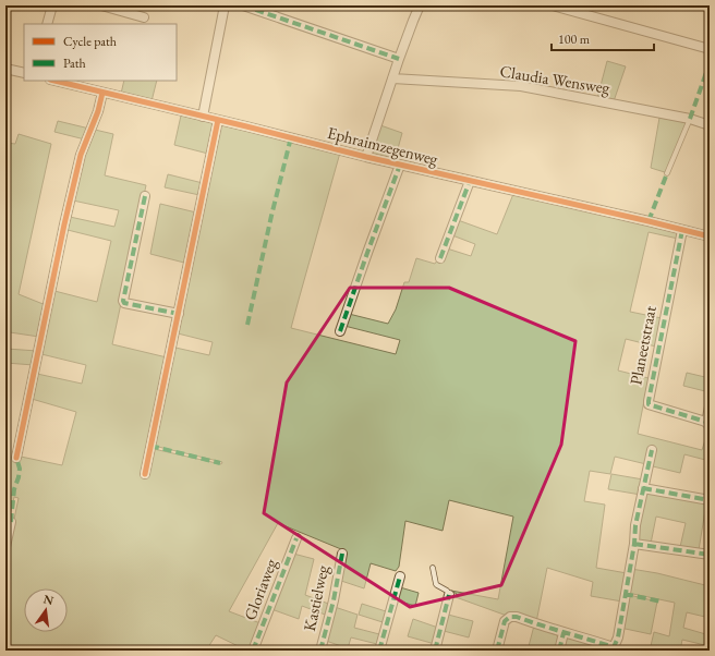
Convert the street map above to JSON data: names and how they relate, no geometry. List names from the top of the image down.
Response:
{
  "streets": {
    "street": [
      "Claudia Wensweg",
      "Ephraimzegenweg",
      "Planeetstraat",
      "Gloriaweg",
      "Kastielweg"
    ]
  },
  "crossings": [
    ["Ephraimzegenweg", "Planeetstraat"]
  ],
  "legend": ["Cycle path", "Path"],
  "scale_bar": "100 m",
  "north": "top"
}
